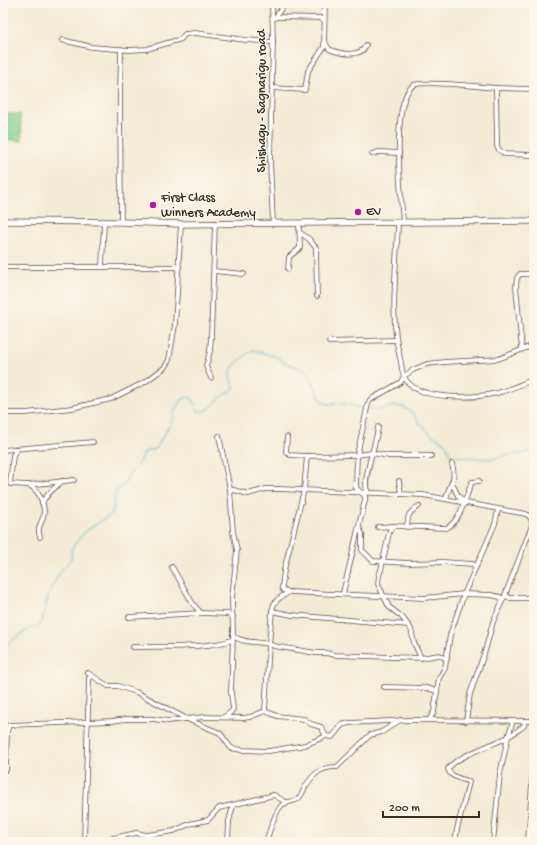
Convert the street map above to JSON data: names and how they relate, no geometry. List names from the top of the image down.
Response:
{
  "streets": {
    "street": ["Shishagu - Sagnarigu road"]
  },
  "places": ["First Class Winners Academy", "EV"],
  "scale_bar": "200 m"
}
